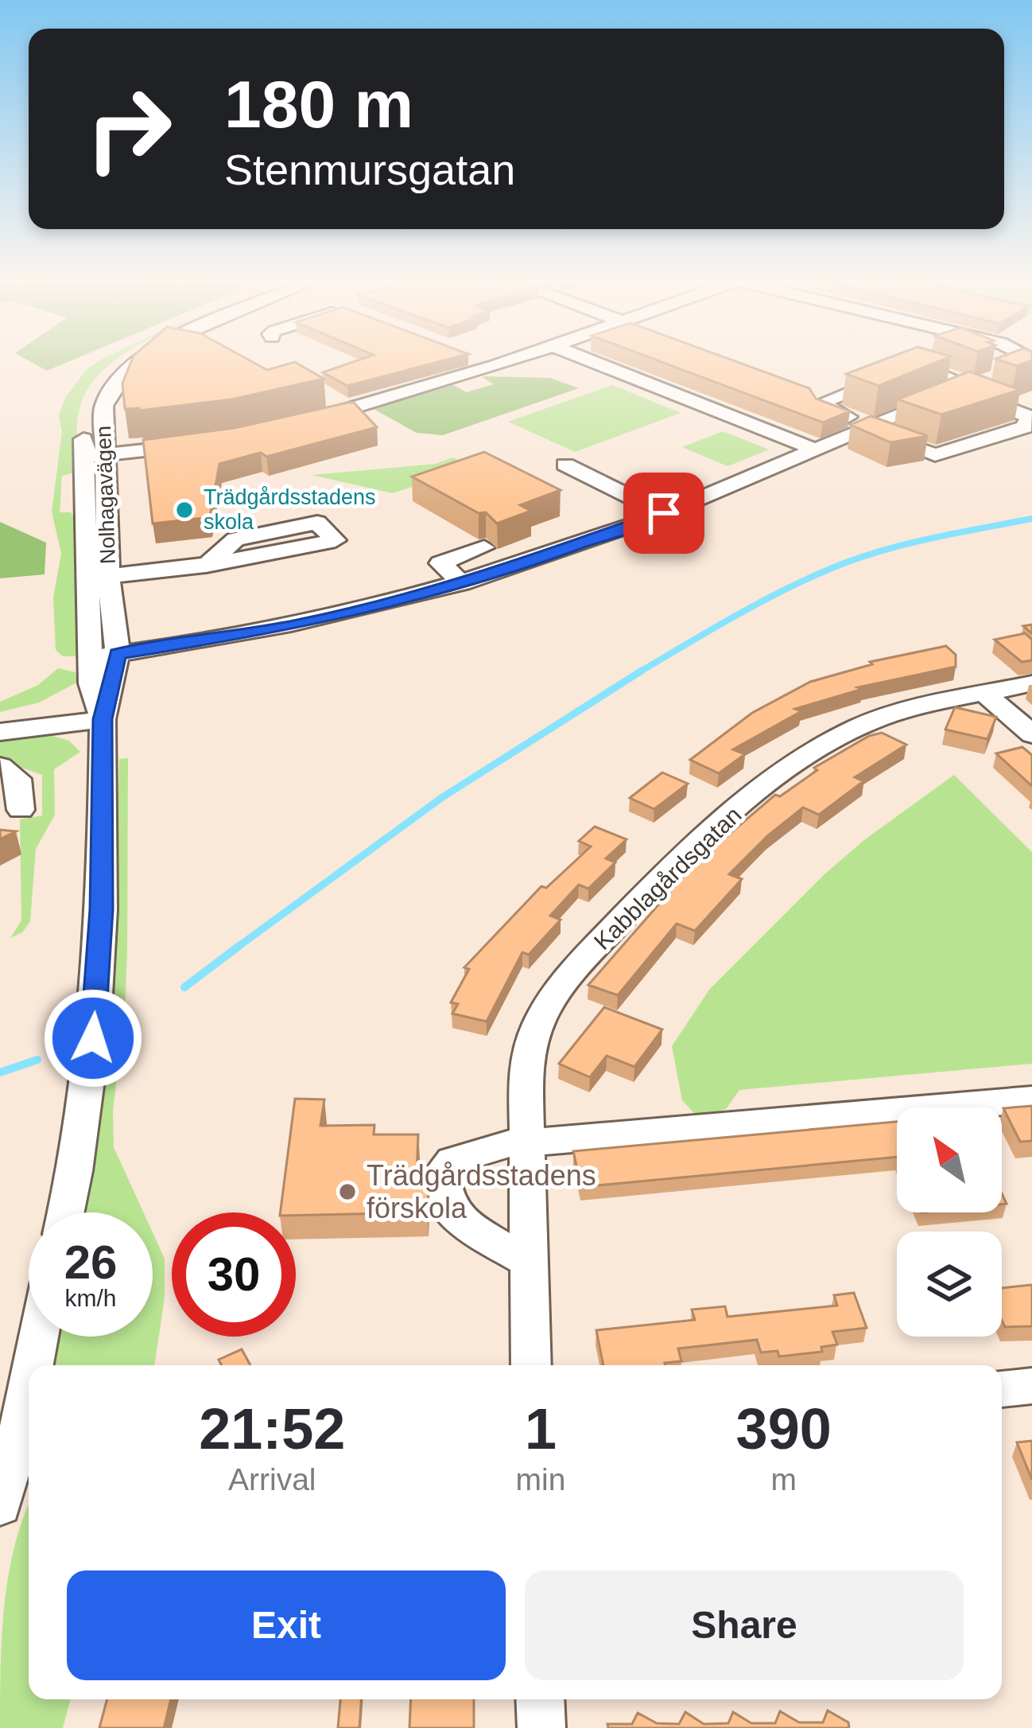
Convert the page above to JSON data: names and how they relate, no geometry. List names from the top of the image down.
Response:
{
  "streets": {
    "street": ["Nolhagavägen", "Kabblagårdsgatan"]
  },
  "places": ["Trädgårdsstadens skola", "Trädgårdsstadens förskola"],
  "north": "top left",
  "page": {
    "turn": ["180 m", "Stenmursgatan"],
    "speed": "26 km/h",
    "limit": "30",
    "eta": [
      "21:52",
      "Arrival",
      "1",
      "min",
      "390",
      "m"
    ],
    "buttons": ["Exit", "Share"]
  }
}
